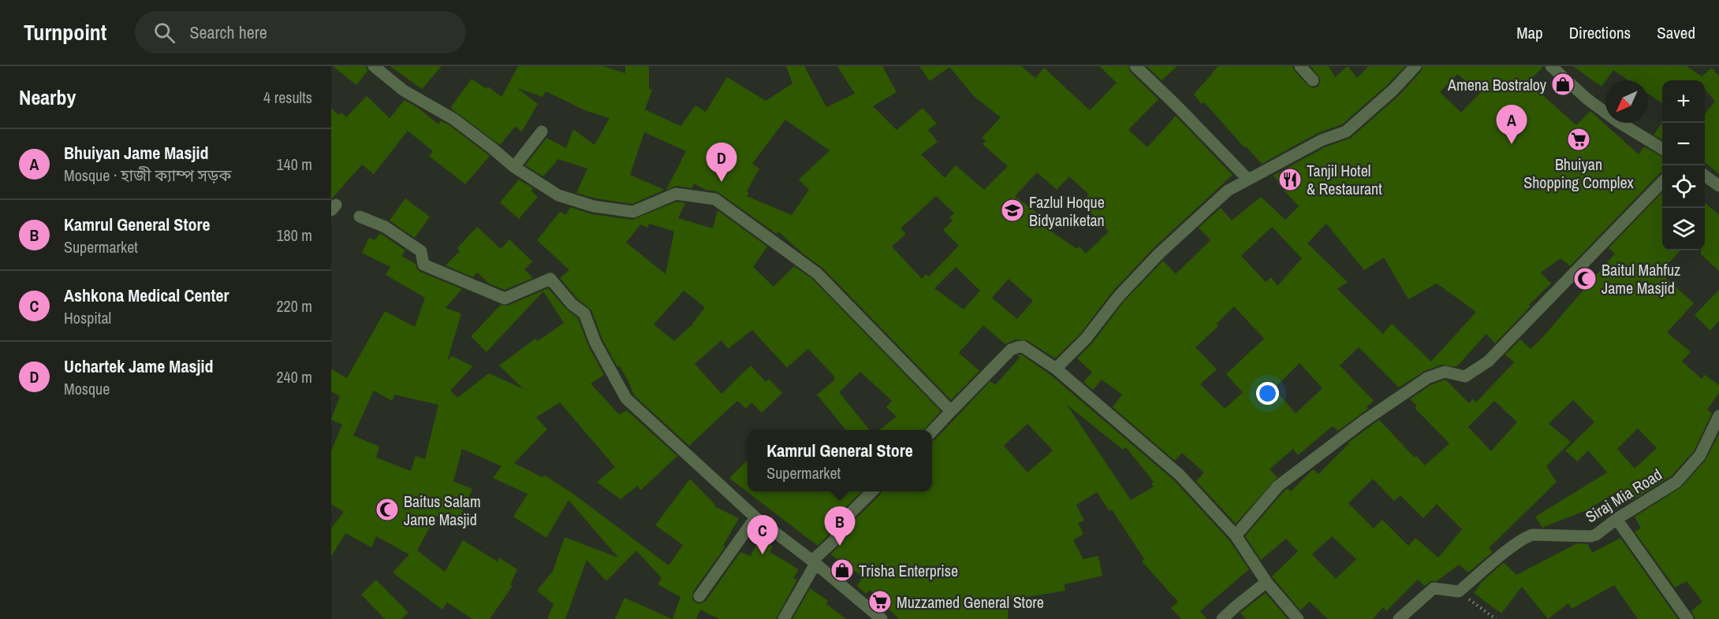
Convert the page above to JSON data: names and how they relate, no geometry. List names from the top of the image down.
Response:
{
  "streets": {
    "street": ["Siraj Mia Road"]
  },
  "places": {
    "shop": ["Amena Bostraloy", "Trisha Enterprise"],
    "supermarket": ["Bhuiyan Shopping Complex", "Muzzamed General Store"],
    "restaurant": ["Tanjil Hotel & Restaurant"],
    "school or university": ["Fazlul Hoque Bidyaniketan"],
    "mosque": ["Baitul Mahfuz Jame Masjid", "Baitus Salam Jame Masjid"]
  },
  "north": "bottom left",
  "page": {
    "header": "Turnpoint",
    "search": "Search here",
    "nav": ["Map", "Directions", "Saved"],
    "heading": ["Nearby", "4 results"],
    "map_buttons": ["+", "−"],
    "pins": [
      "A",
      "D",
      "B",
      "C"
    ],
    "list": [
      {
        "mark": "A",
        "name": "Bhuiyan Jame Masjid",
        "note": "Mosque · হাজী ক্যাম্প সড়ক",
        "value": "140 m"
      },
      {
        "mark": "B",
        "name": "Kamrul General Store",
        "note": "Supermarket",
        "value": "180 m"
      },
      {
        "mark": "C",
        "name": "Ashkona Medical Center",
        "note": "Hospital",
        "value": "220 m"
      },
      {
        "mark": "D",
        "name": "Uchartek Jame Masjid",
        "note": "Mosque",
        "value": "240 m"
      }
    ],
    "popup": ["Kamrul General Store", "Supermarket"]
  }
}
